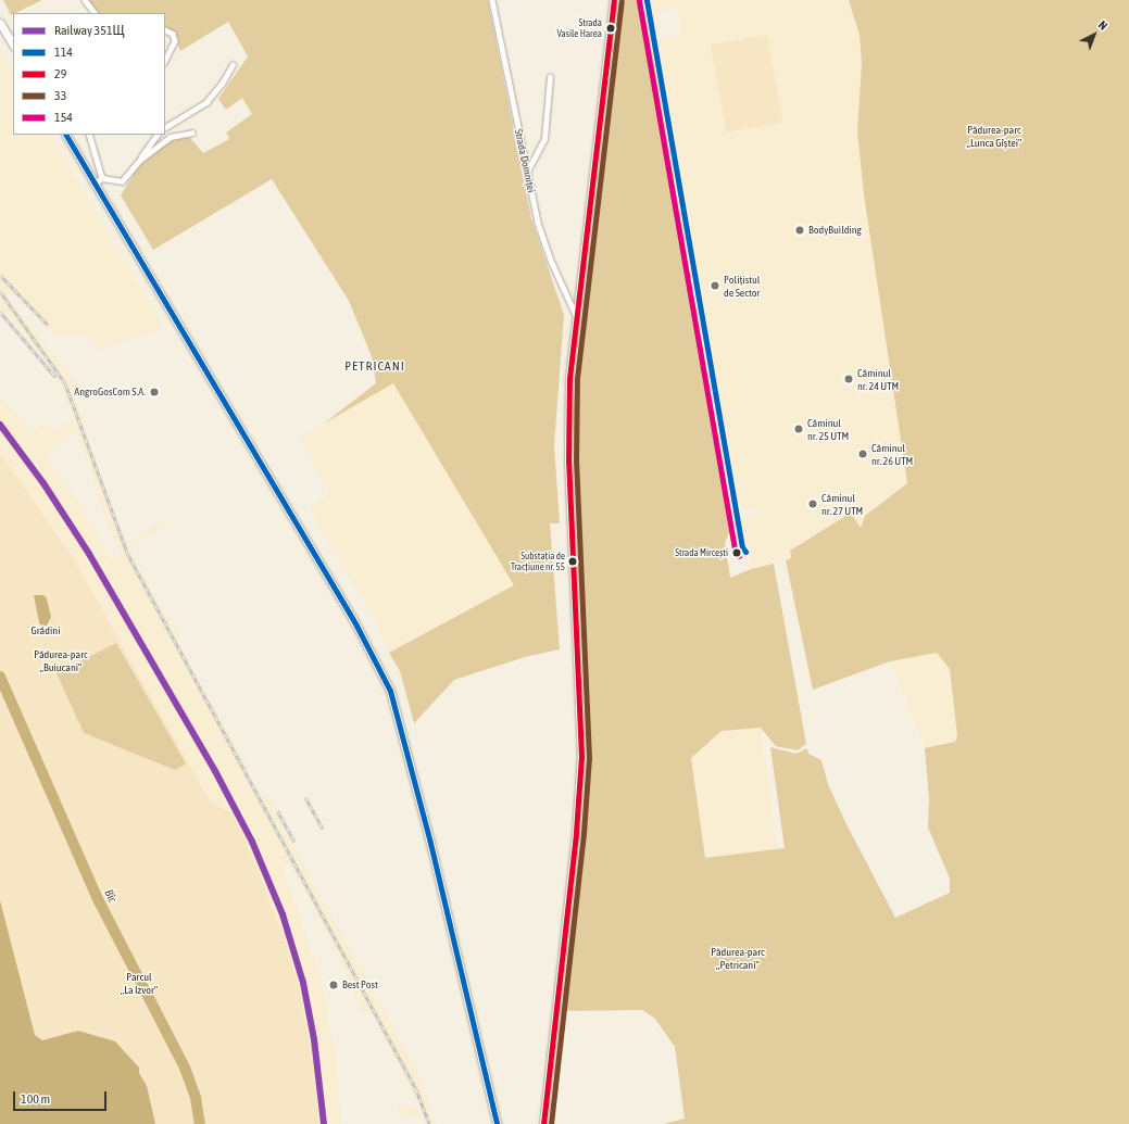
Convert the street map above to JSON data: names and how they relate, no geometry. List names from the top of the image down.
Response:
{
  "streets": {
    "street": ["Strada Domniței"]
  },
  "districts": ["PETRICANI"],
  "water": ["Bîc"],
  "parks": [
    "Pădurea-parc „Lunca Gîștei”",
    "Grădini",
    "Pădurea-parc „Buiucani”",
    "Pădurea-parc „Petricani”",
    "Parcul „La Izvor”"
  ],
  "places": [
    "Strada Vasile Harea",
    "BodyBuilding",
    "Polițistul de Sector",
    "Căminul nr. 24 UTM",
    "AngroGosCom S.A.",
    "Căminul nr. 25 UTM",
    "Căminul nr. 26 UTM",
    "Căminul nr. 27 UTM",
    "Strada Mircești",
    "Substația de Tracțiune nr. 55",
    "Best Post"
  ],
  "lines": [
    "transit line 114",
    "transit line 29",
    "transit line 33",
    "transit line 154",
    "rail line 351Щ"
  ],
  "legend": [
    "Railway 351Щ",
    "114",
    "29",
    "33",
    "154"
  ],
  "scale_bar": "100 m",
  "north": "top right"
}
